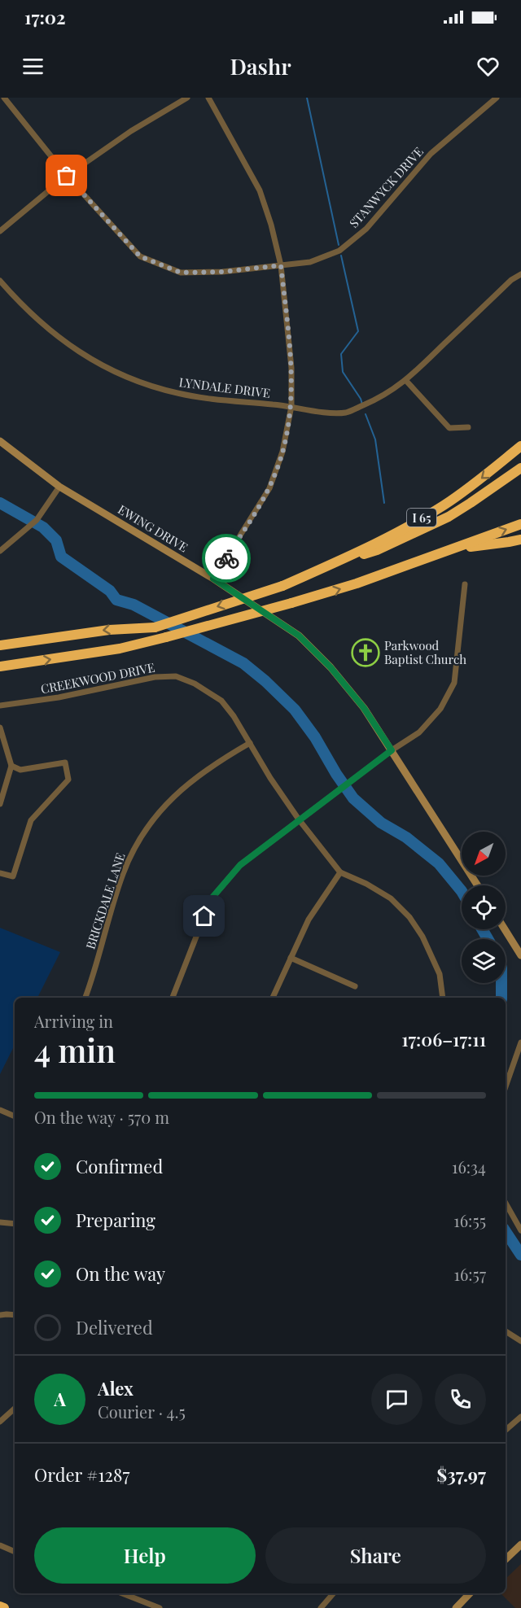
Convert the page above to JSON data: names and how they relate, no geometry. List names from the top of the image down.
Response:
{
  "streets": {
    "highway": ["I 65"],
    "main road": ["EWING DRIVE"],
    "street": [
      "STANWYCK DRIVE",
      "LYNDALE DRIVE",
      "CREEKWOOD DRIVE",
      "BRICKDALE LANE"
    ]
  },
  "crossings": [
    ["CREEKWOOD DRIVE", "BRICKDALE LANE"]
  ],
  "places": {
    "church": ["Parkwood Baptist Church"]
  },
  "north": "bottom left",
  "page": {
    "status": "17:02",
    "header": "Dashr",
    "heading": ["4 min", "Arriving in", "17:06–17:11"],
    "panel": [
      "Alex",
      "Courier · 4.5",
      "Order #1287",
      "$37.97"
    ],
    "bar": "On the way · 570 m",
    "list": [
      ["Confirmed", "16:34"],
      ["Preparing", "16:55"],
      ["On the way", "16:57"],
      "Delivered"
    ],
    "round": "A",
    "buttons": ["Help", "Share"]
  }
}
